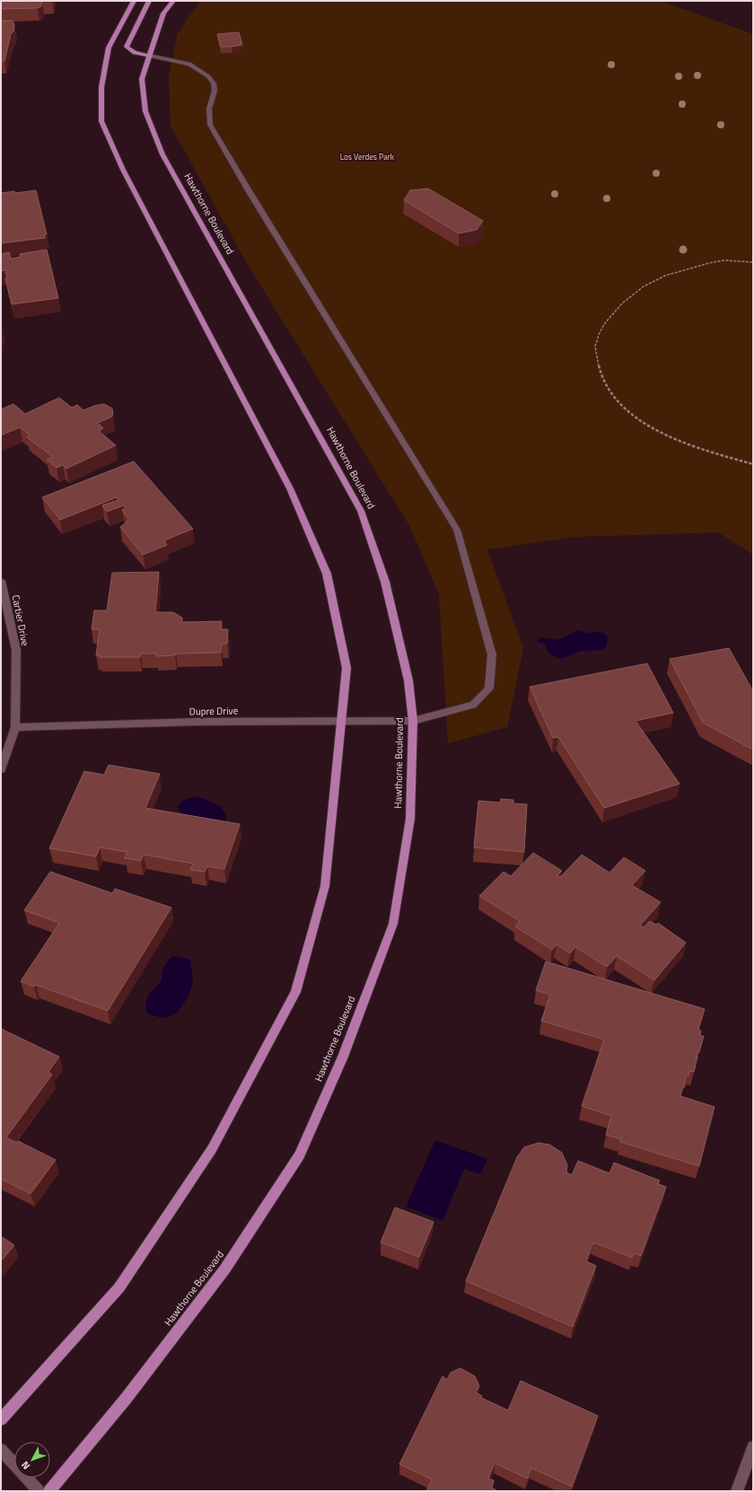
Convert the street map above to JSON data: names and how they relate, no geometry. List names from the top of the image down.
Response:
{
  "streets": {
    "main road": ["Hawthorne Boulevard"],
    "street": ["Cartier Drive", "Dupre Drive"]
  },
  "crossings": [
    ["Hawthorne Boulevard", "Dupre Drive"],
    ["Cartier Drive", "Dupre Drive"]
  ],
  "parks": ["Los Verdes Park"],
  "north": "bottom left"
}
